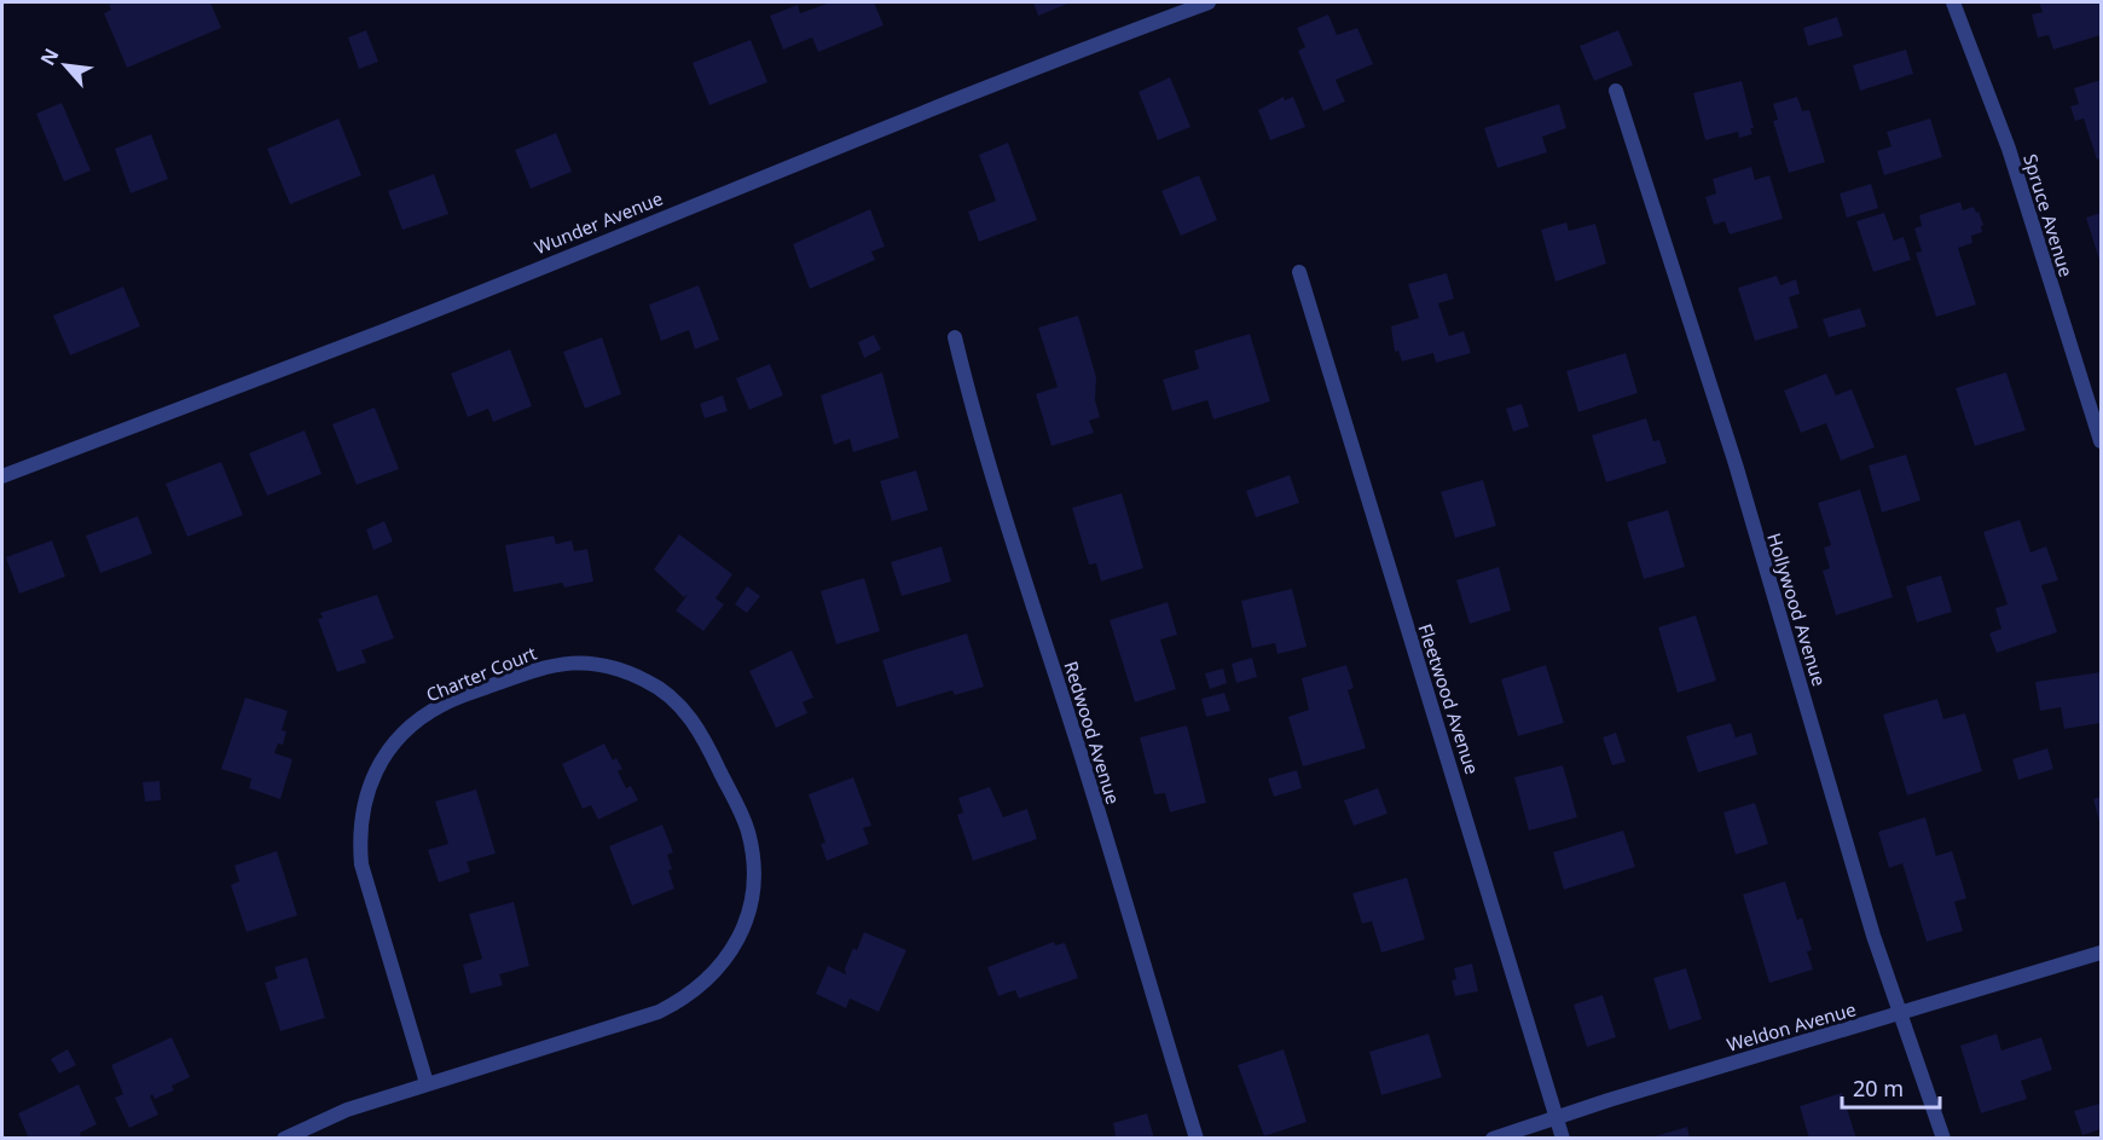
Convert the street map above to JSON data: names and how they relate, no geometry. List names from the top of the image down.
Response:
{
  "streets": {
    "street": [
      "Spruce Avenue",
      "Wunder Avenue",
      "Hollywood Avenue",
      "Charter Court",
      "Fleetwood Avenue",
      "Redwood Avenue",
      "Weldon Avenue"
    ]
  },
  "crossings": [
    ["Hollywood Avenue", "Weldon Avenue"],
    ["Fleetwood Avenue", "Weldon Avenue"]
  ],
  "scale_bar": "20 m",
  "north": "top left"
}
